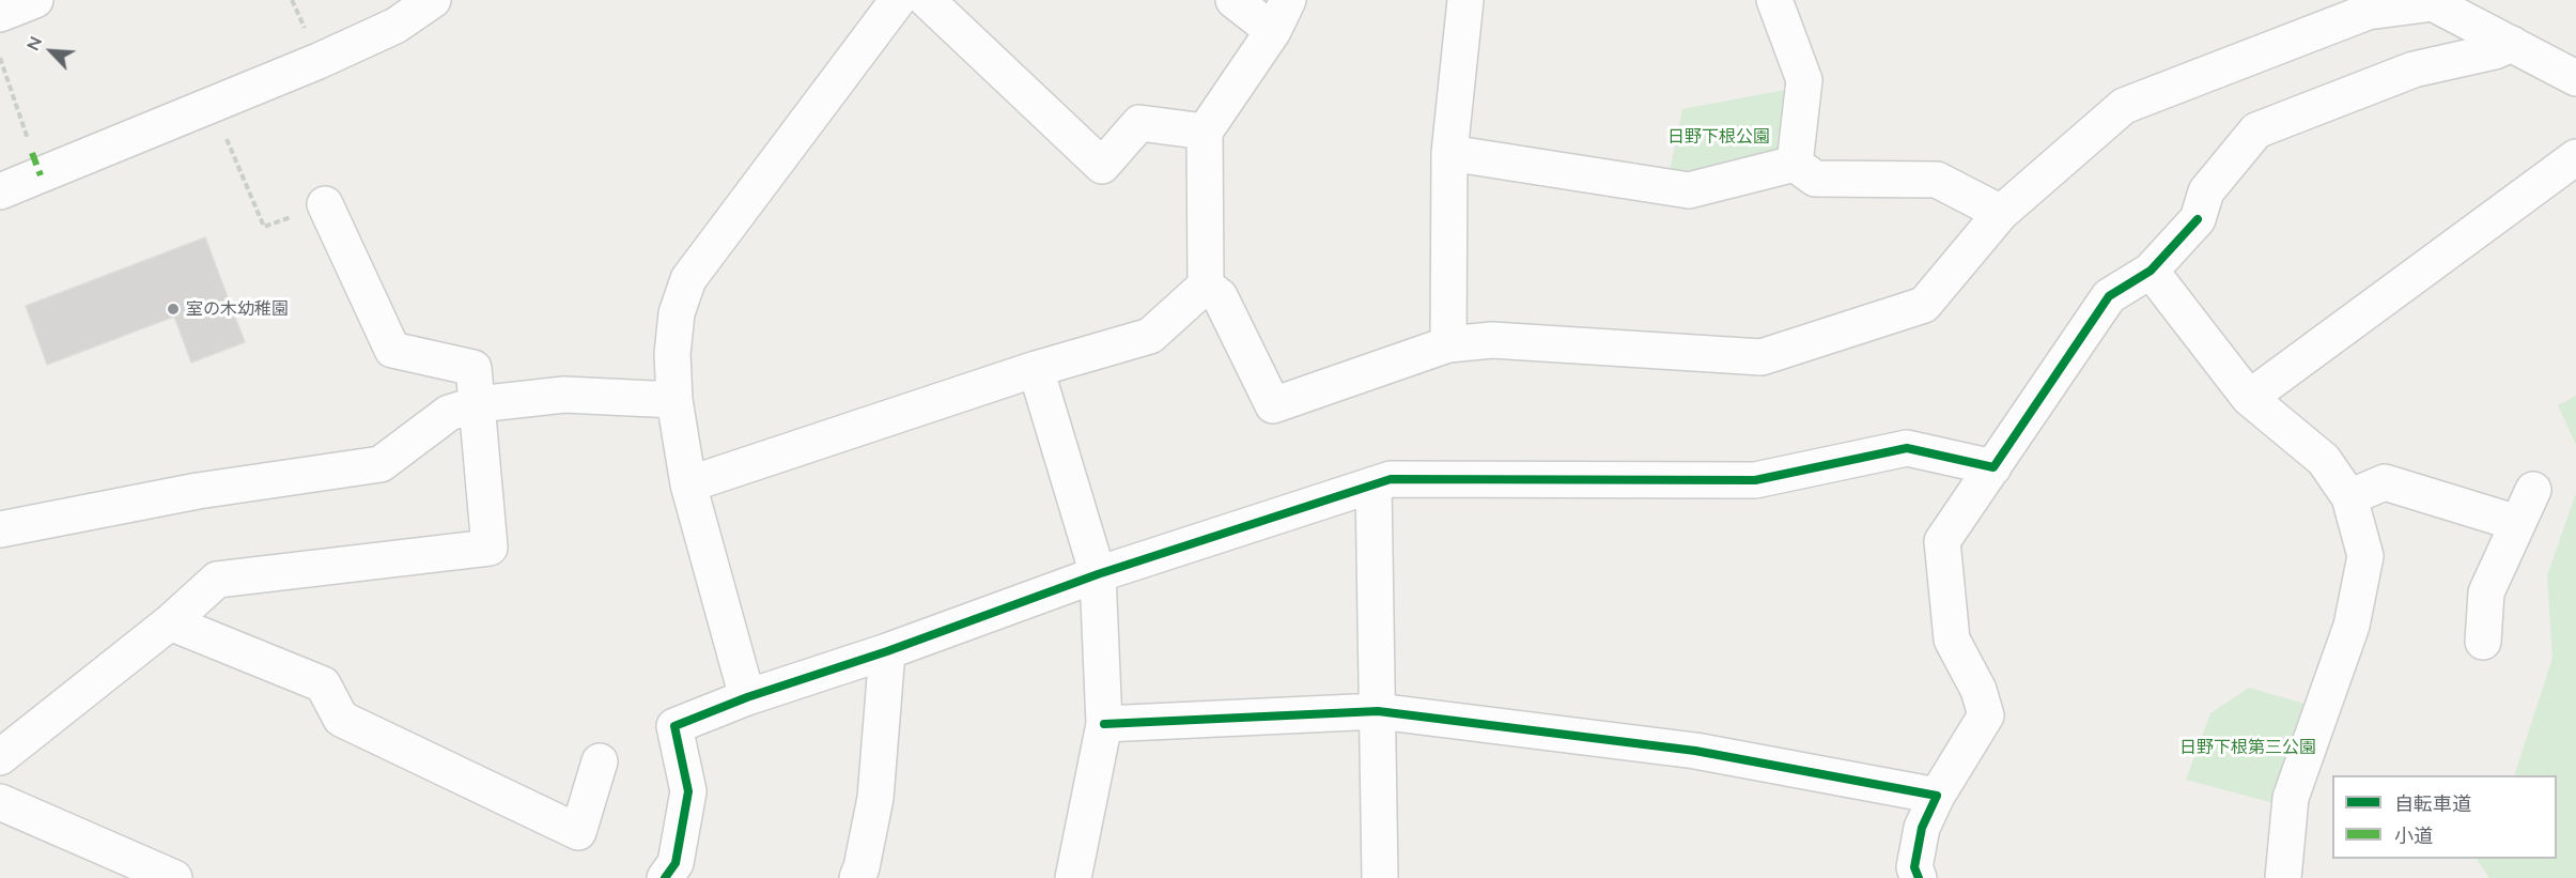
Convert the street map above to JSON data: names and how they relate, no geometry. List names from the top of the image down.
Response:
{
  "parks": ["日野下根公園", "日野下根第三公園"],
  "places": ["室の木幼稚園"],
  "legend": ["自転車道", "小道"],
  "north": "top left"
}
